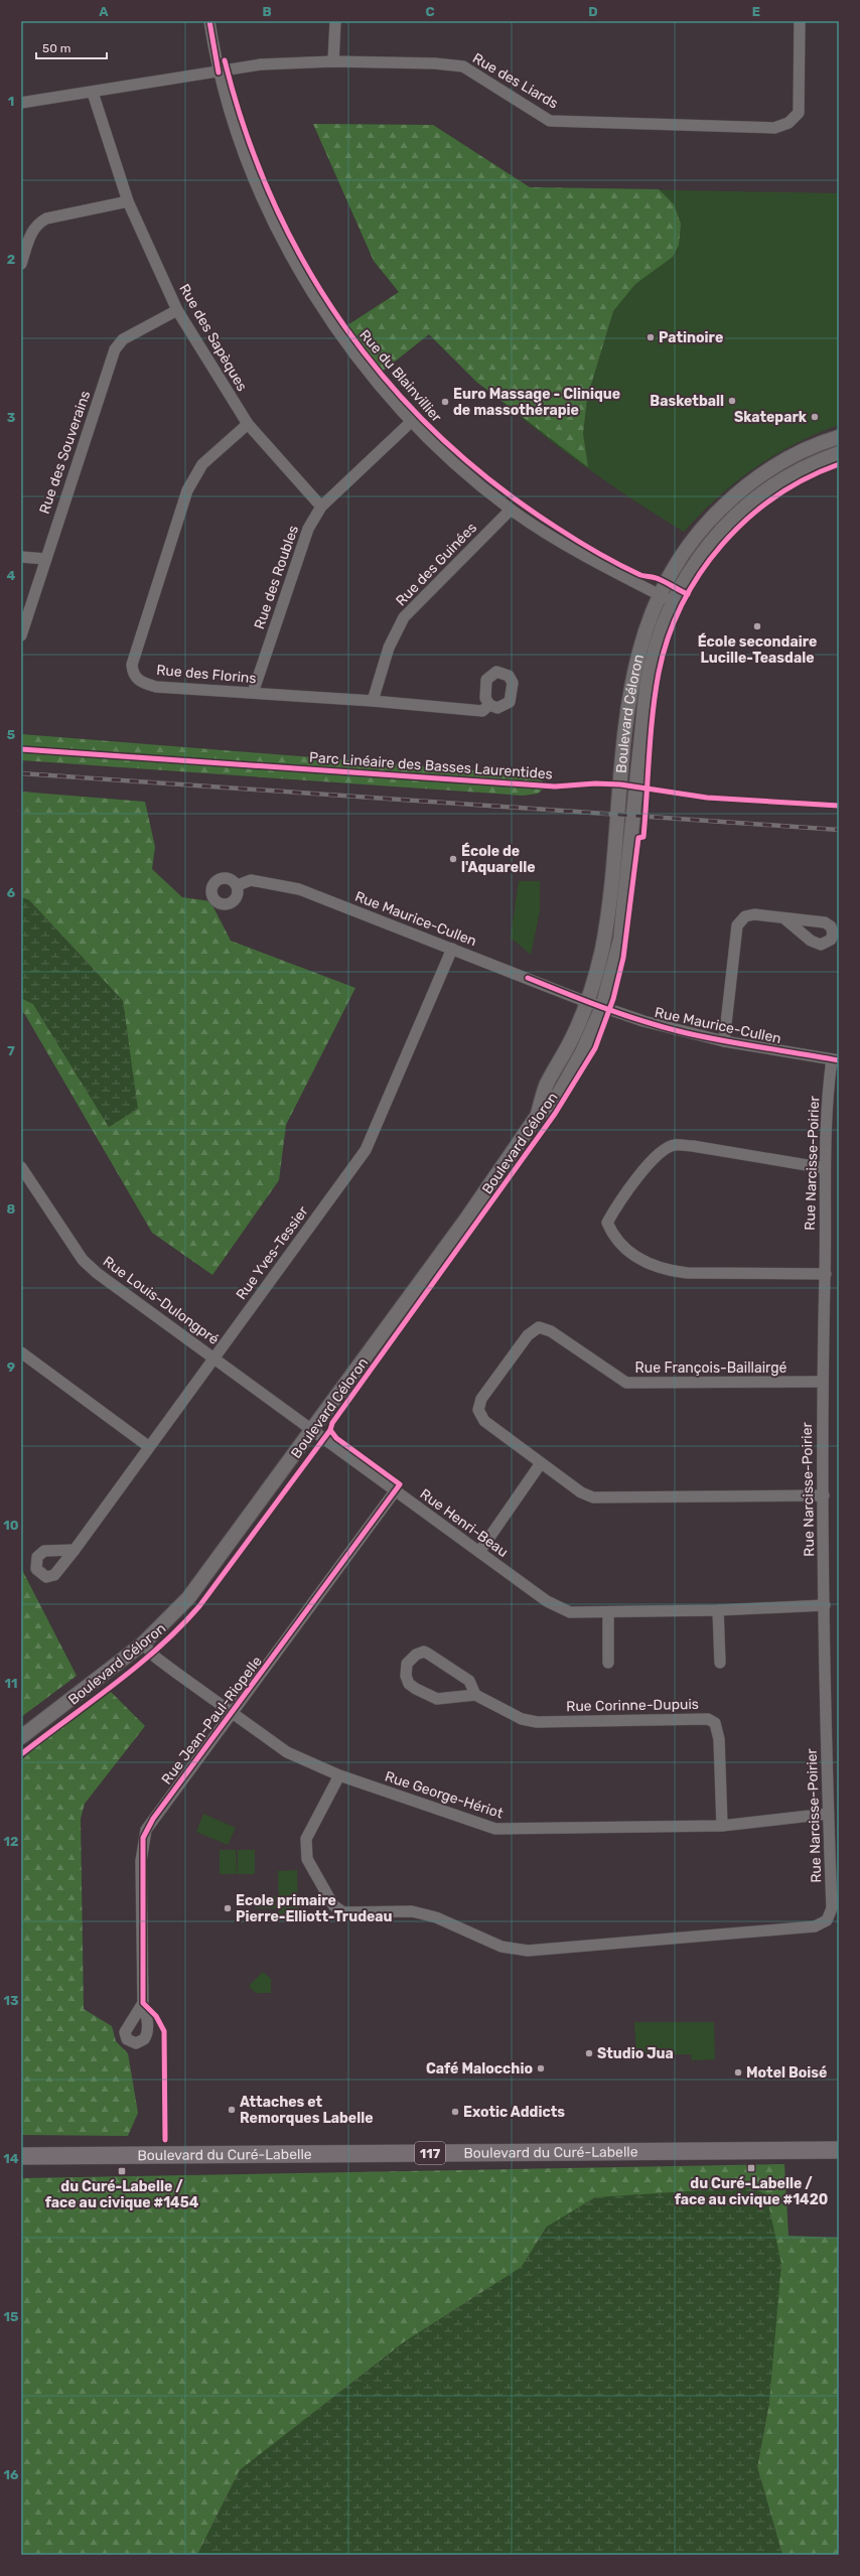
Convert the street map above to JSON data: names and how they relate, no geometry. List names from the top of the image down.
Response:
{
  "streets": {
    "main road": ["Boulevard du Curé-Labelle", "117"],
    "street": [
      "Rue des Liards",
      "Rue des Sapèques",
      "Rue du Blainvillier",
      "Rue des Souverains",
      "Rue des Guinées",
      "Rue des Roubles",
      "Rue des Florins",
      "Boulevard Céloron",
      "Rue Maurice-Cullen",
      "Rue Narcisse-Poirier",
      "Rue Yves-Tessier",
      "Rue Louis-Dulongpré",
      "Rue François-Baillairgé",
      "Rue Henri-Beau",
      "Rue Corinne-Dupuis",
      "Rue Jean-Paul-Riopelle",
      "Rue George-Hériot"
    ],
    "cycle path": ["Parc Linéaire des Basses Laurentides"]
  },
  "crossings": [
    ["Rue des Liards", "Rue du Blainvillier"],
    ["Rue des Sapèques", "Rue des Souverains"],
    ["Rue des Sapèques", "Rue des Roubles"],
    ["Rue des Sapèques", "Rue des Florins"],
    ["Rue du Blainvillier", "Rue des Guinées"],
    ["Rue du Blainvillier", "Rue des Roubles"],
    ["Rue du Blainvillier", "Boulevard Céloron"],
    ["Rue des Guinées", "Rue des Florins"],
    ["Rue des Roubles", "Rue des Florins"],
    ["Boulevard Céloron", "Rue Maurice-Cullen"],
    ["Boulevard Céloron", "Rue Louis-Dulongpré"],
    ["Boulevard Céloron", "Rue Henri-Beau"],
    ["Boulevard Céloron", "Rue George-Hériot"],
    ["Rue Maurice-Cullen", "Rue Narcisse-Poirier"],
    ["Rue Maurice-Cullen", "Rue Yves-Tessier"],
    ["Rue Narcisse-Poirier", "Rue François-Baillairgé"],
    ["Rue Narcisse-Poirier", "Rue Henri-Beau"],
    ["Rue Narcisse-Poirier", "Rue George-Hériot"],
    ["Rue Yves-Tessier", "Rue Louis-Dulongpré"],
    ["Rue Louis-Dulongpré", "Rue Henri-Beau"],
    ["Rue Henri-Beau", "Rue Jean-Paul-Riopelle"],
    ["Rue Corinne-Dupuis", "Rue George-Hériot"],
    ["Rue Jean-Paul-Riopelle", "Rue George-Hériot"]
  ],
  "places": {
    "other": [
      "Patinoire",
      "Basketball",
      "Euro Massage - Clinique de massothérapie",
      "Skatepark",
      "École secondaire Lucille-Teasdale",
      "École de l'Aquarelle",
      "Ecole primaire Pierre-Elliott-Trudeau",
      "Studio Jua",
      "Café Malocchio",
      "Motel Boisé",
      "Attaches et Remorques Labelle",
      "Exotic Addicts"
    ],
    "transit": ["du Curé-Labelle / face au civique #1420", "du Curé-Labelle / face au civique #1454"]
  },
  "scale_bar": "50 m",
  "grid": {
    "columns": [
      "A",
      "B",
      "C",
      "D",
      "E"
    ],
    "rows": [
      "1",
      "2",
      "3",
      "4",
      "5",
      "6",
      "7",
      "8",
      "9",
      "10",
      "11",
      "12",
      "13",
      "14",
      "15",
      "16"
    ]
  }
}
